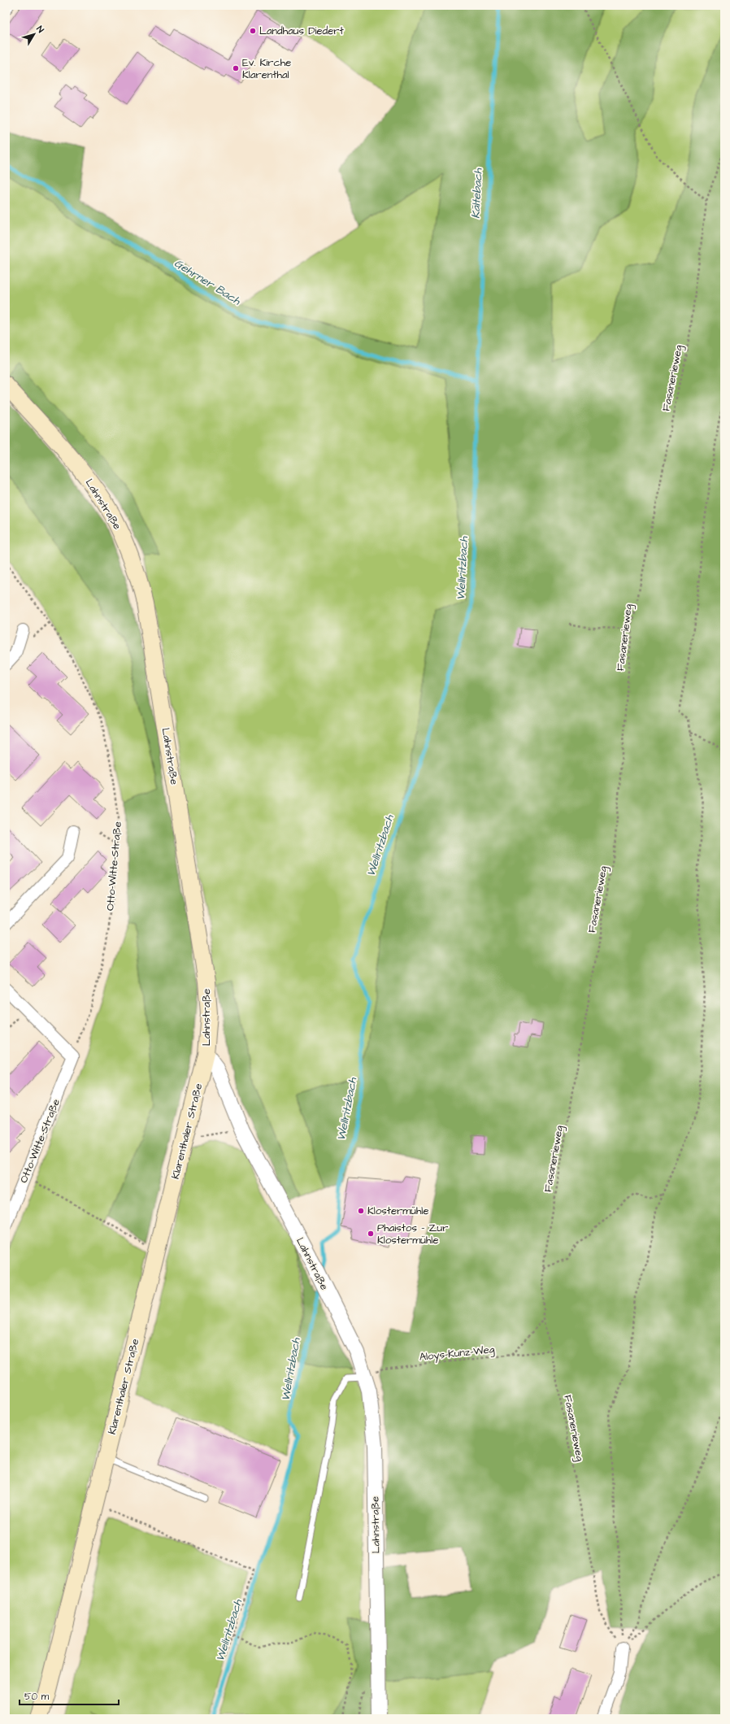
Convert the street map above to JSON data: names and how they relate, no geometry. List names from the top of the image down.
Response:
{
  "streets": {
    "main road": ["Lahnstraße", "Klarenthaler Straße"],
    "street": ["Otto-Witte-Straße"],
    "path": ["Fasanerieweg", "Aloys-Kunz-Weg"]
  },
  "crossings": [
    ["Fasanerieweg", "Aloys-Kunz-Weg"],
    ["Lahnstraße", "Klarenthaler Straße"],
    ["Lahnstraße", "Aloys-Kunz-Weg"]
  ],
  "water": ["Kältebach", "Gehrner Bach", "Wellritzbach"],
  "places": [
    "Landhaus Diedert",
    "Ev. Kirche Klarenthal",
    "Klostermühle",
    "Phaistos - Zur Klostermühle"
  ],
  "scale_bar": "50 m",
  "north": "top right"
}
